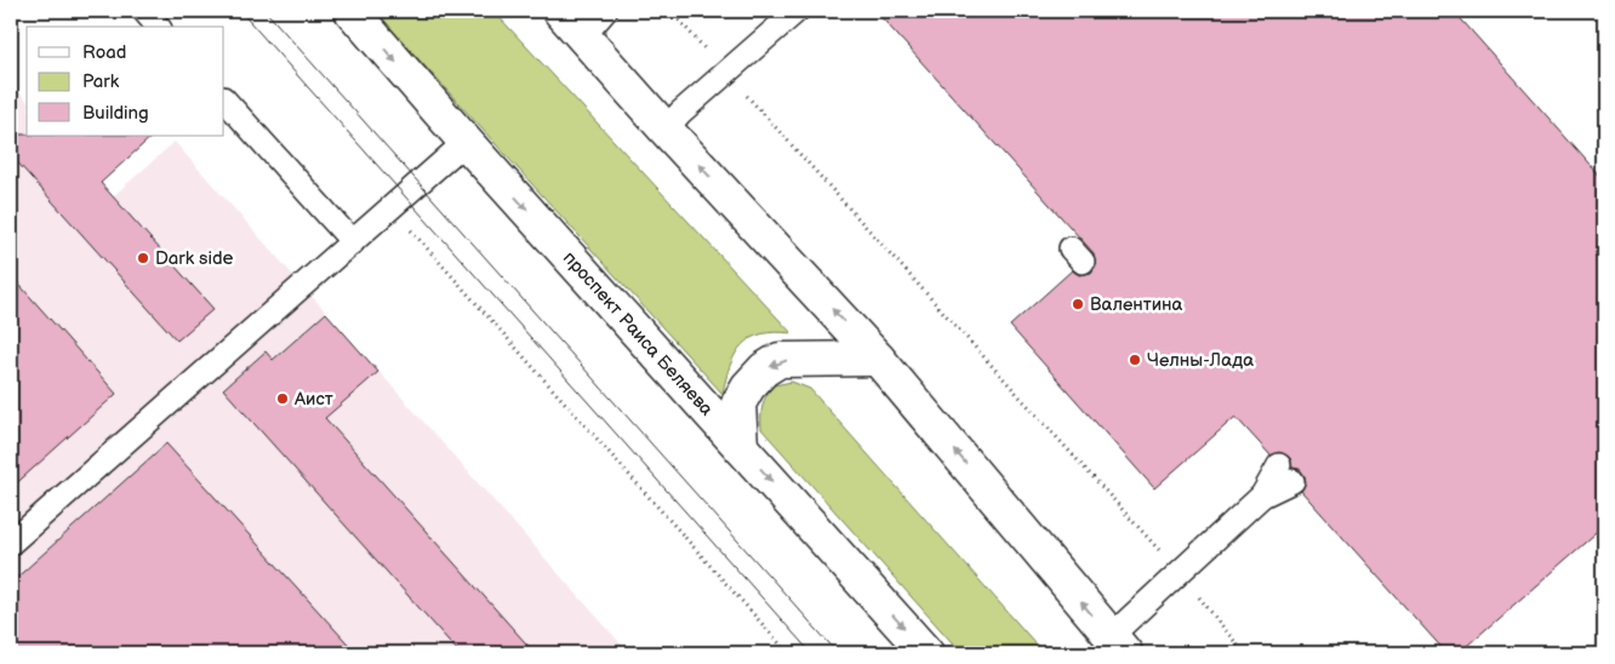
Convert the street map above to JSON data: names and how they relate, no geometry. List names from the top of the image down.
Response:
{
  "streets": {
    "street": ["проспект Раиса Беляева"]
  },
  "places": [
    "Dark side",
    "Валентина",
    "Челны-Лада",
    "Аист"
  ],
  "legend": ["Road", "Park", "Building"]
}
